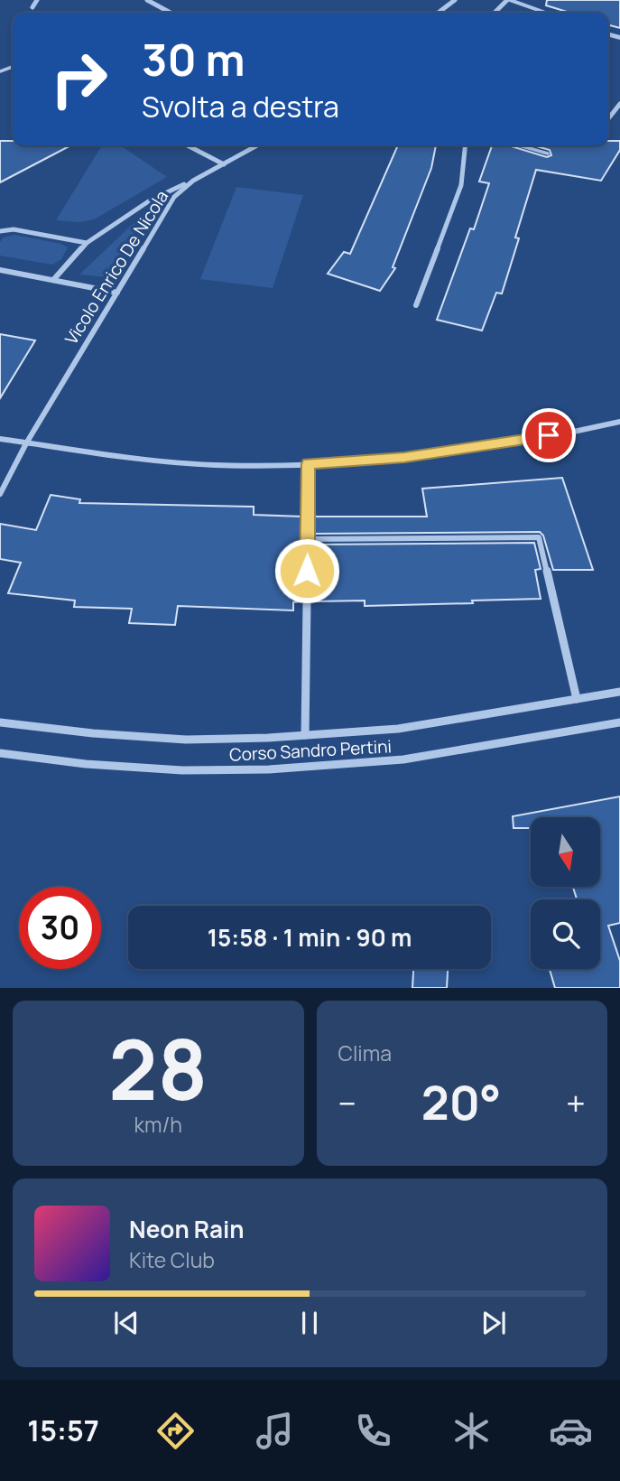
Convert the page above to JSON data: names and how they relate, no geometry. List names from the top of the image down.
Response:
{
  "streets": {
    "street": ["Vicolo Enrico De Nicola", "Corso Sandro Pertini"]
  },
  "north": "bottom",
  "page": {
    "turn": ["30 m", "Svolta a destra"],
    "limit": "30",
    "trip": "15:58 · 1 min · 90 m",
    "tile": [
      ["28", "km/h"],
      "Clima"
    ],
    "heat": ["−", "20°", "+"],
    "song": ["Neon Rain", "Kite Club"],
    "tabs": "15:57"
  }
}
